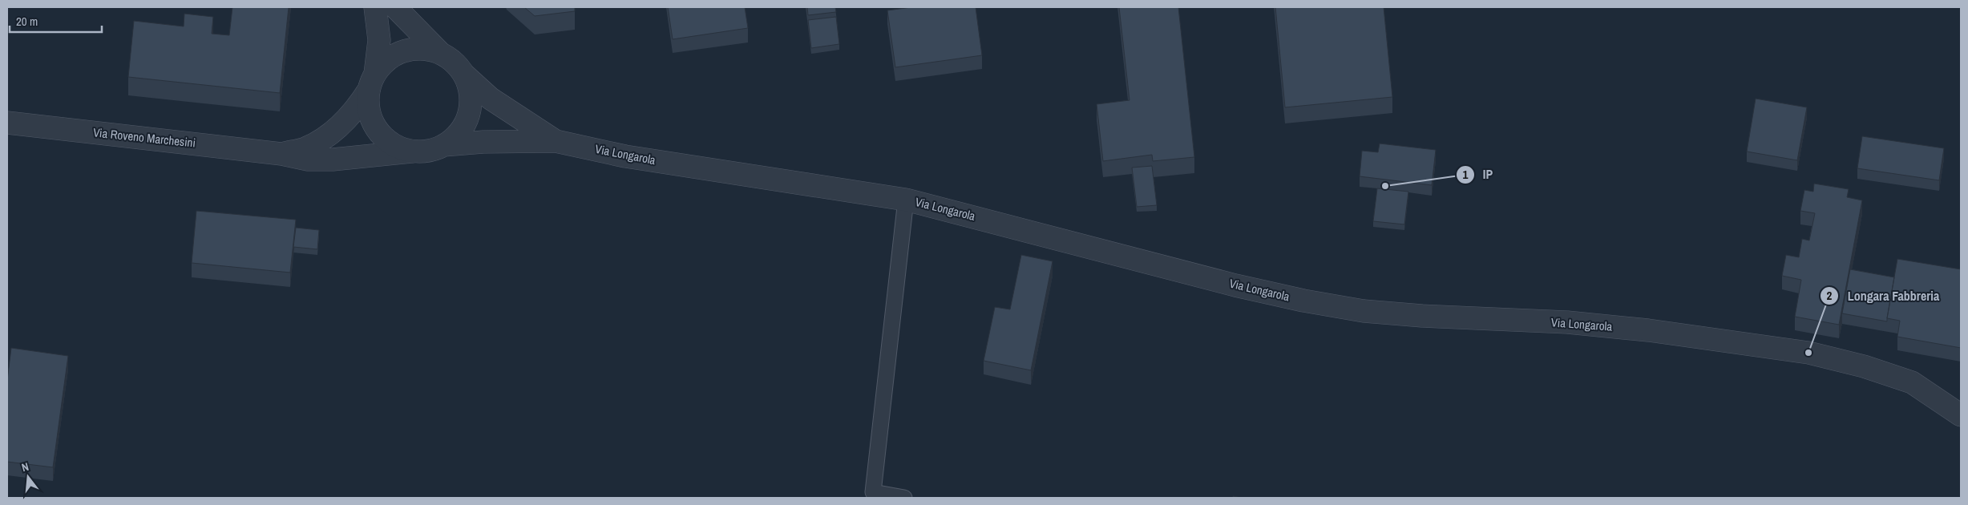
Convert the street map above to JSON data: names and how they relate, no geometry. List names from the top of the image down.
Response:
{
  "streets": {
    "street": ["Via Roveno Marchesini", "Via Longarola"]
  },
  "crossings": [
    ["Via Roveno Marchesini", "Via Longarola"]
  ],
  "places": ["IP", "Longara Fabbreria"],
  "scale_bar": "20 m",
  "north": "top"
}
